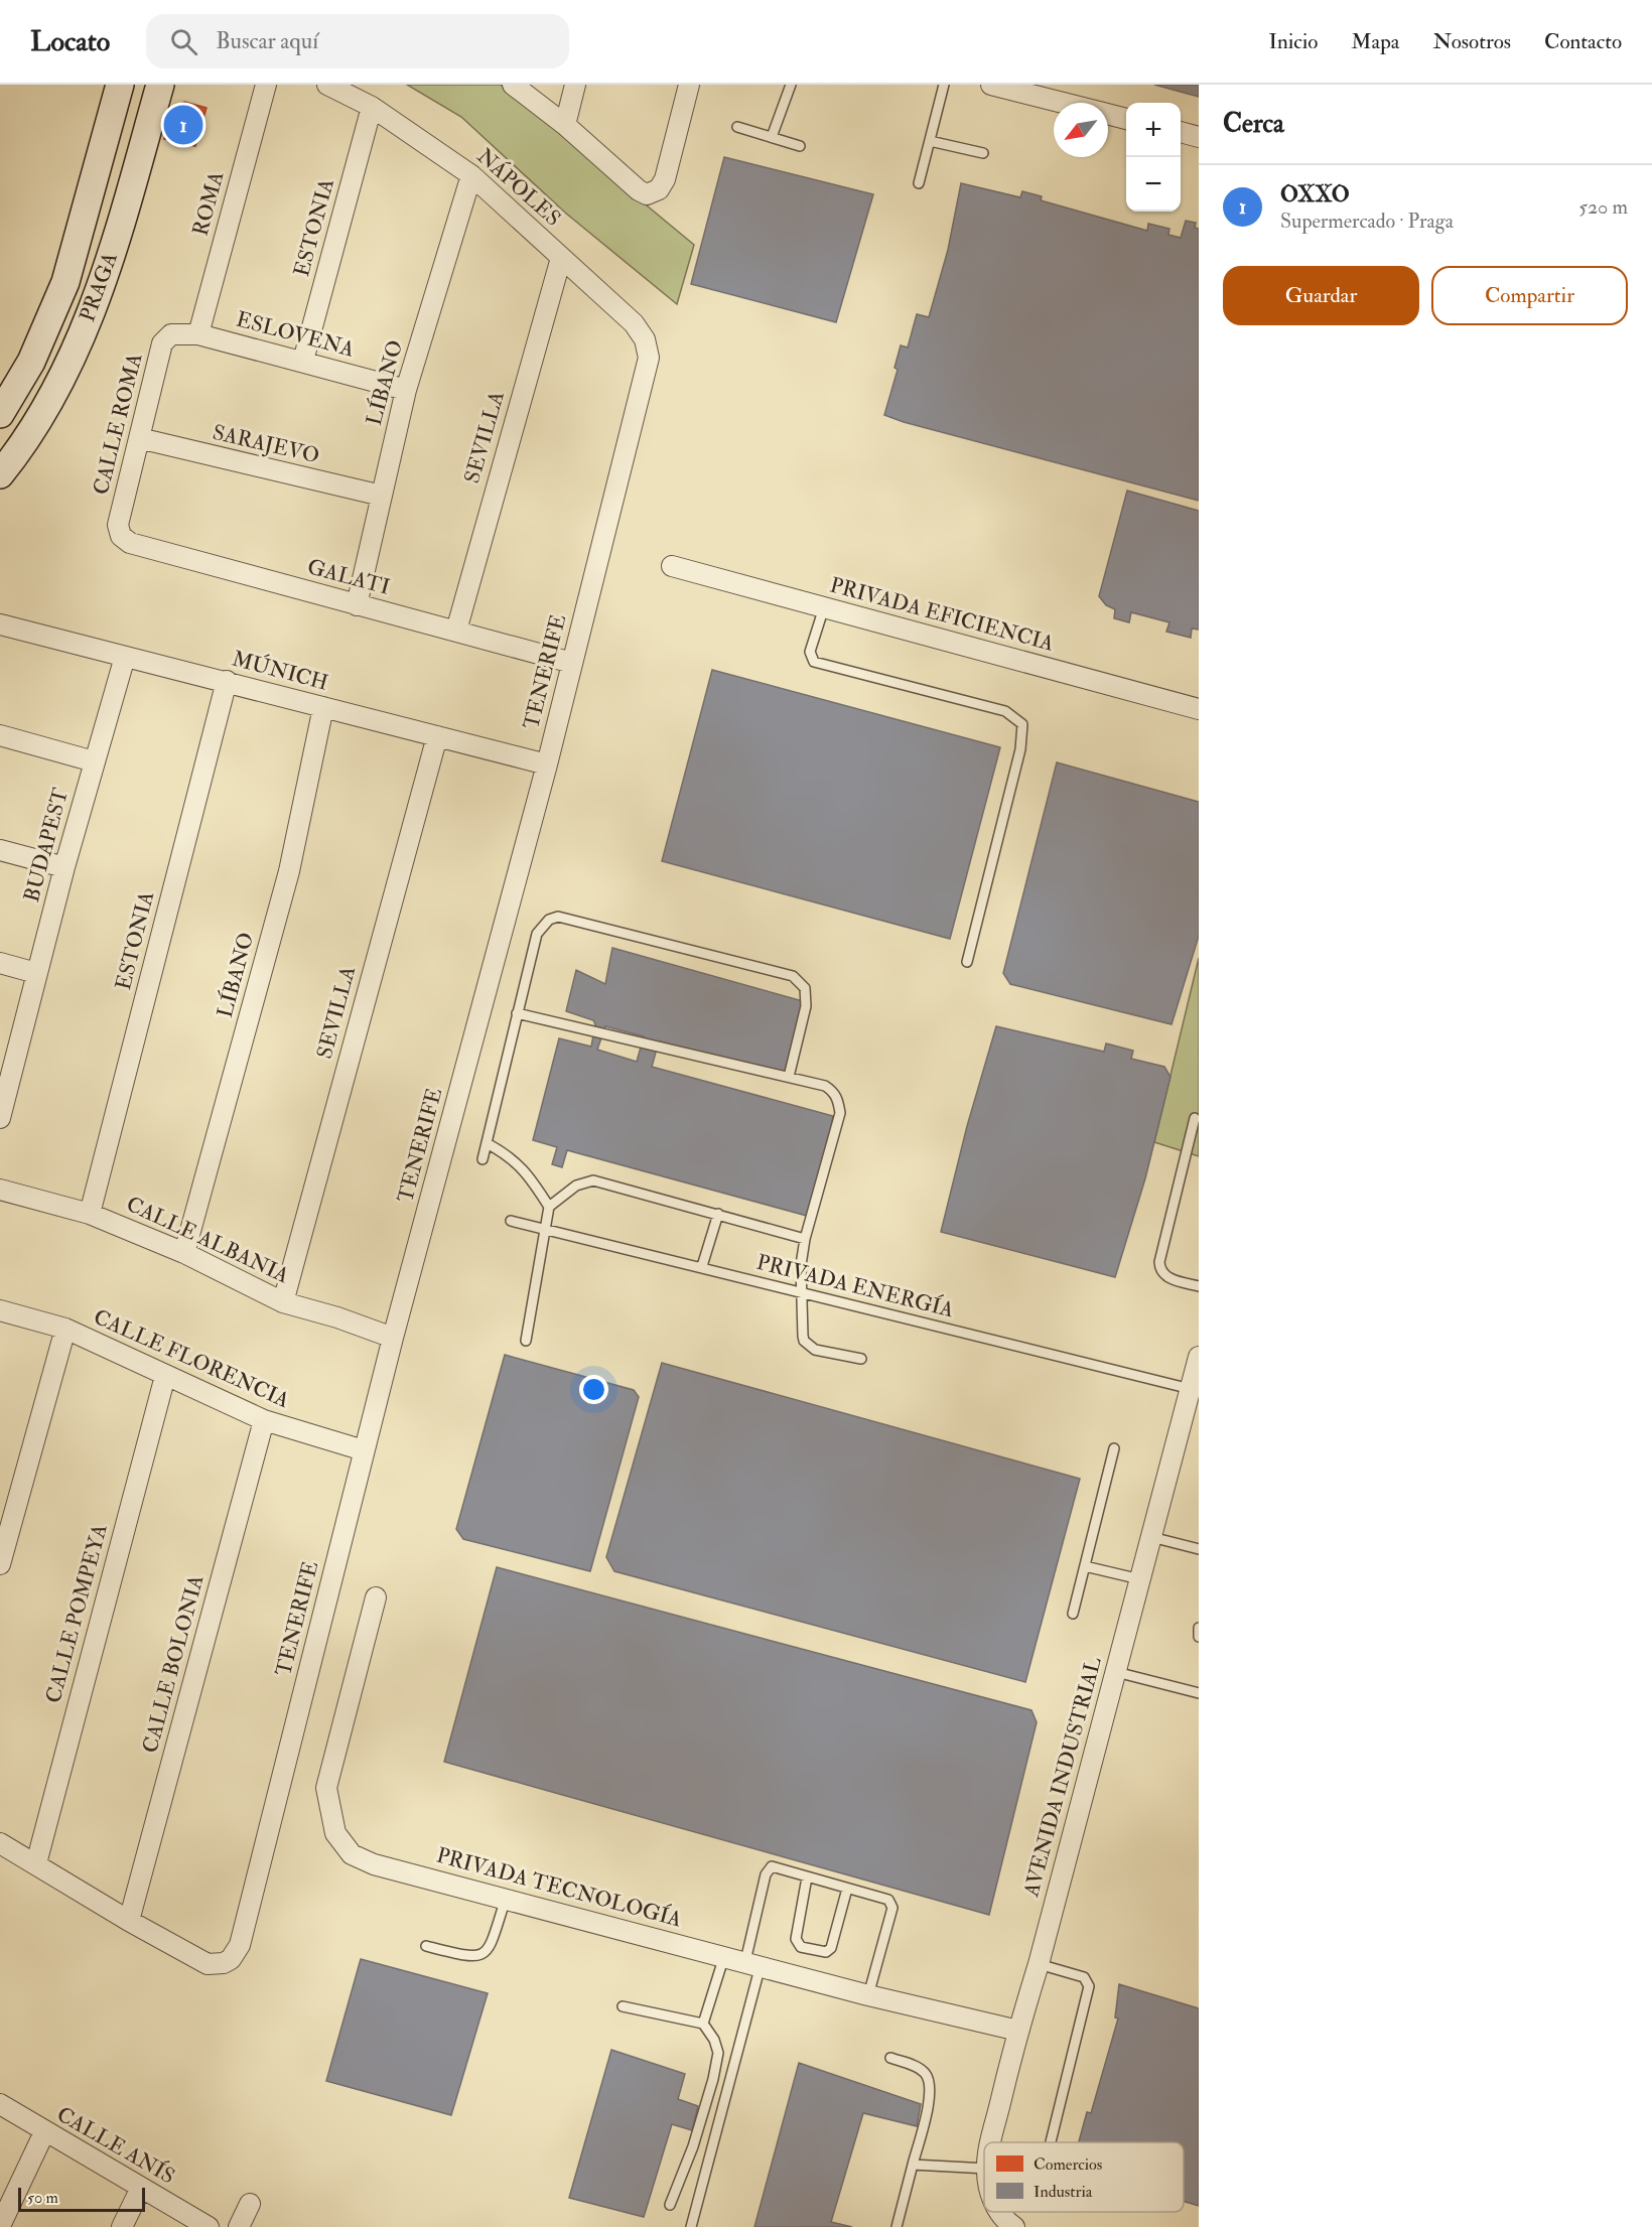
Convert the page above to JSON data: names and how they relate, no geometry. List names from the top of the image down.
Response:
{
  "streets": {
    "street": [
      "NÁPOLES",
      "ROMA",
      "ESTONIA",
      "PRAGA",
      "ESLOVENA",
      "LÍBANO",
      "CALLE ROMA",
      "SEVILLA",
      "SARAJEVO",
      "GALATI",
      "PRIVADA EFICIENCIA",
      "MÚNICH",
      "TENERIFE",
      "BUDAPEST",
      "CALLE ALBANIA",
      "CALLE FLORENCIA",
      "CALLE POMPEYA",
      "CALLE BOLONIA",
      "AVENIDA INDUSTRIAL",
      "PRIVADA TECNOLOGÍA",
      "CALLE ANÍS"
    ],
    "lane": ["PRIVADA ENERGÍA"]
  },
  "crossings": [
    ["NÁPOLES", "ESTONIA"],
    ["NÁPOLES", "LÍBANO"],
    ["NÁPOLES", "SEVILLA"],
    ["NÁPOLES", "TENERIFE"],
    ["ROMA", "ESLOVENA"],
    ["ESTONIA", "ESLOVENA"],
    ["ESTONIA", "MÚNICH"],
    ["ESTONIA", "CALLE ALBANIA"],
    ["ESLOVENA", "LÍBANO"],
    ["ESLOVENA", "CALLE ROMA"],
    ["LÍBANO", "SARAJEVO"],
    ["LÍBANO", "GALATI"],
    ["LÍBANO", "MÚNICH"],
    ["LÍBANO", "CALLE ALBANIA"],
    ["CALLE ROMA", "SARAJEVO"],
    ["CALLE ROMA", "GALATI"],
    ["SEVILLA", "GALATI"],
    ["SEVILLA", "MÚNICH"],
    ["SEVILLA", "CALLE ALBANIA"],
    ["GALATI", "TENERIFE"],
    ["MÚNICH", "TENERIFE"],
    ["MÚNICH", "BUDAPEST"],
    ["TENERIFE", "CALLE ALBANIA"],
    ["TENERIFE", "CALLE FLORENCIA"],
    ["TENERIFE", "CALLE BOLONIA"],
    ["PRIVADA ENERGÍA", "AVENIDA INDUSTRIAL"],
    ["CALLE FLORENCIA", "CALLE POMPEYA"],
    ["CALLE FLORENCIA", "CALLE BOLONIA"],
    ["AVENIDA INDUSTRIAL", "PRIVADA TECNOLOGÍA"]
  ],
  "legend": ["Comercios", "Industria"],
  "scale_bar": "50 m",
  "north": "bottom left",
  "page": {
    "header": "Locato",
    "search": "Buscar aquí",
    "nav": [
      "Inicio",
      "Mapa",
      "Nosotros",
      "Contacto"
    ],
    "heading": "Cerca",
    "map_buttons": ["+", "−"],
    "pins": "1",
    "list": [
      {
        "mark": "1",
        "name": "OXXO",
        "note": "Supermercado · Praga",
        "value": "520 m"
      }
    ],
    "buttons": ["Guardar", "Compartir"],
    "scale": "50 m"
  }
}
